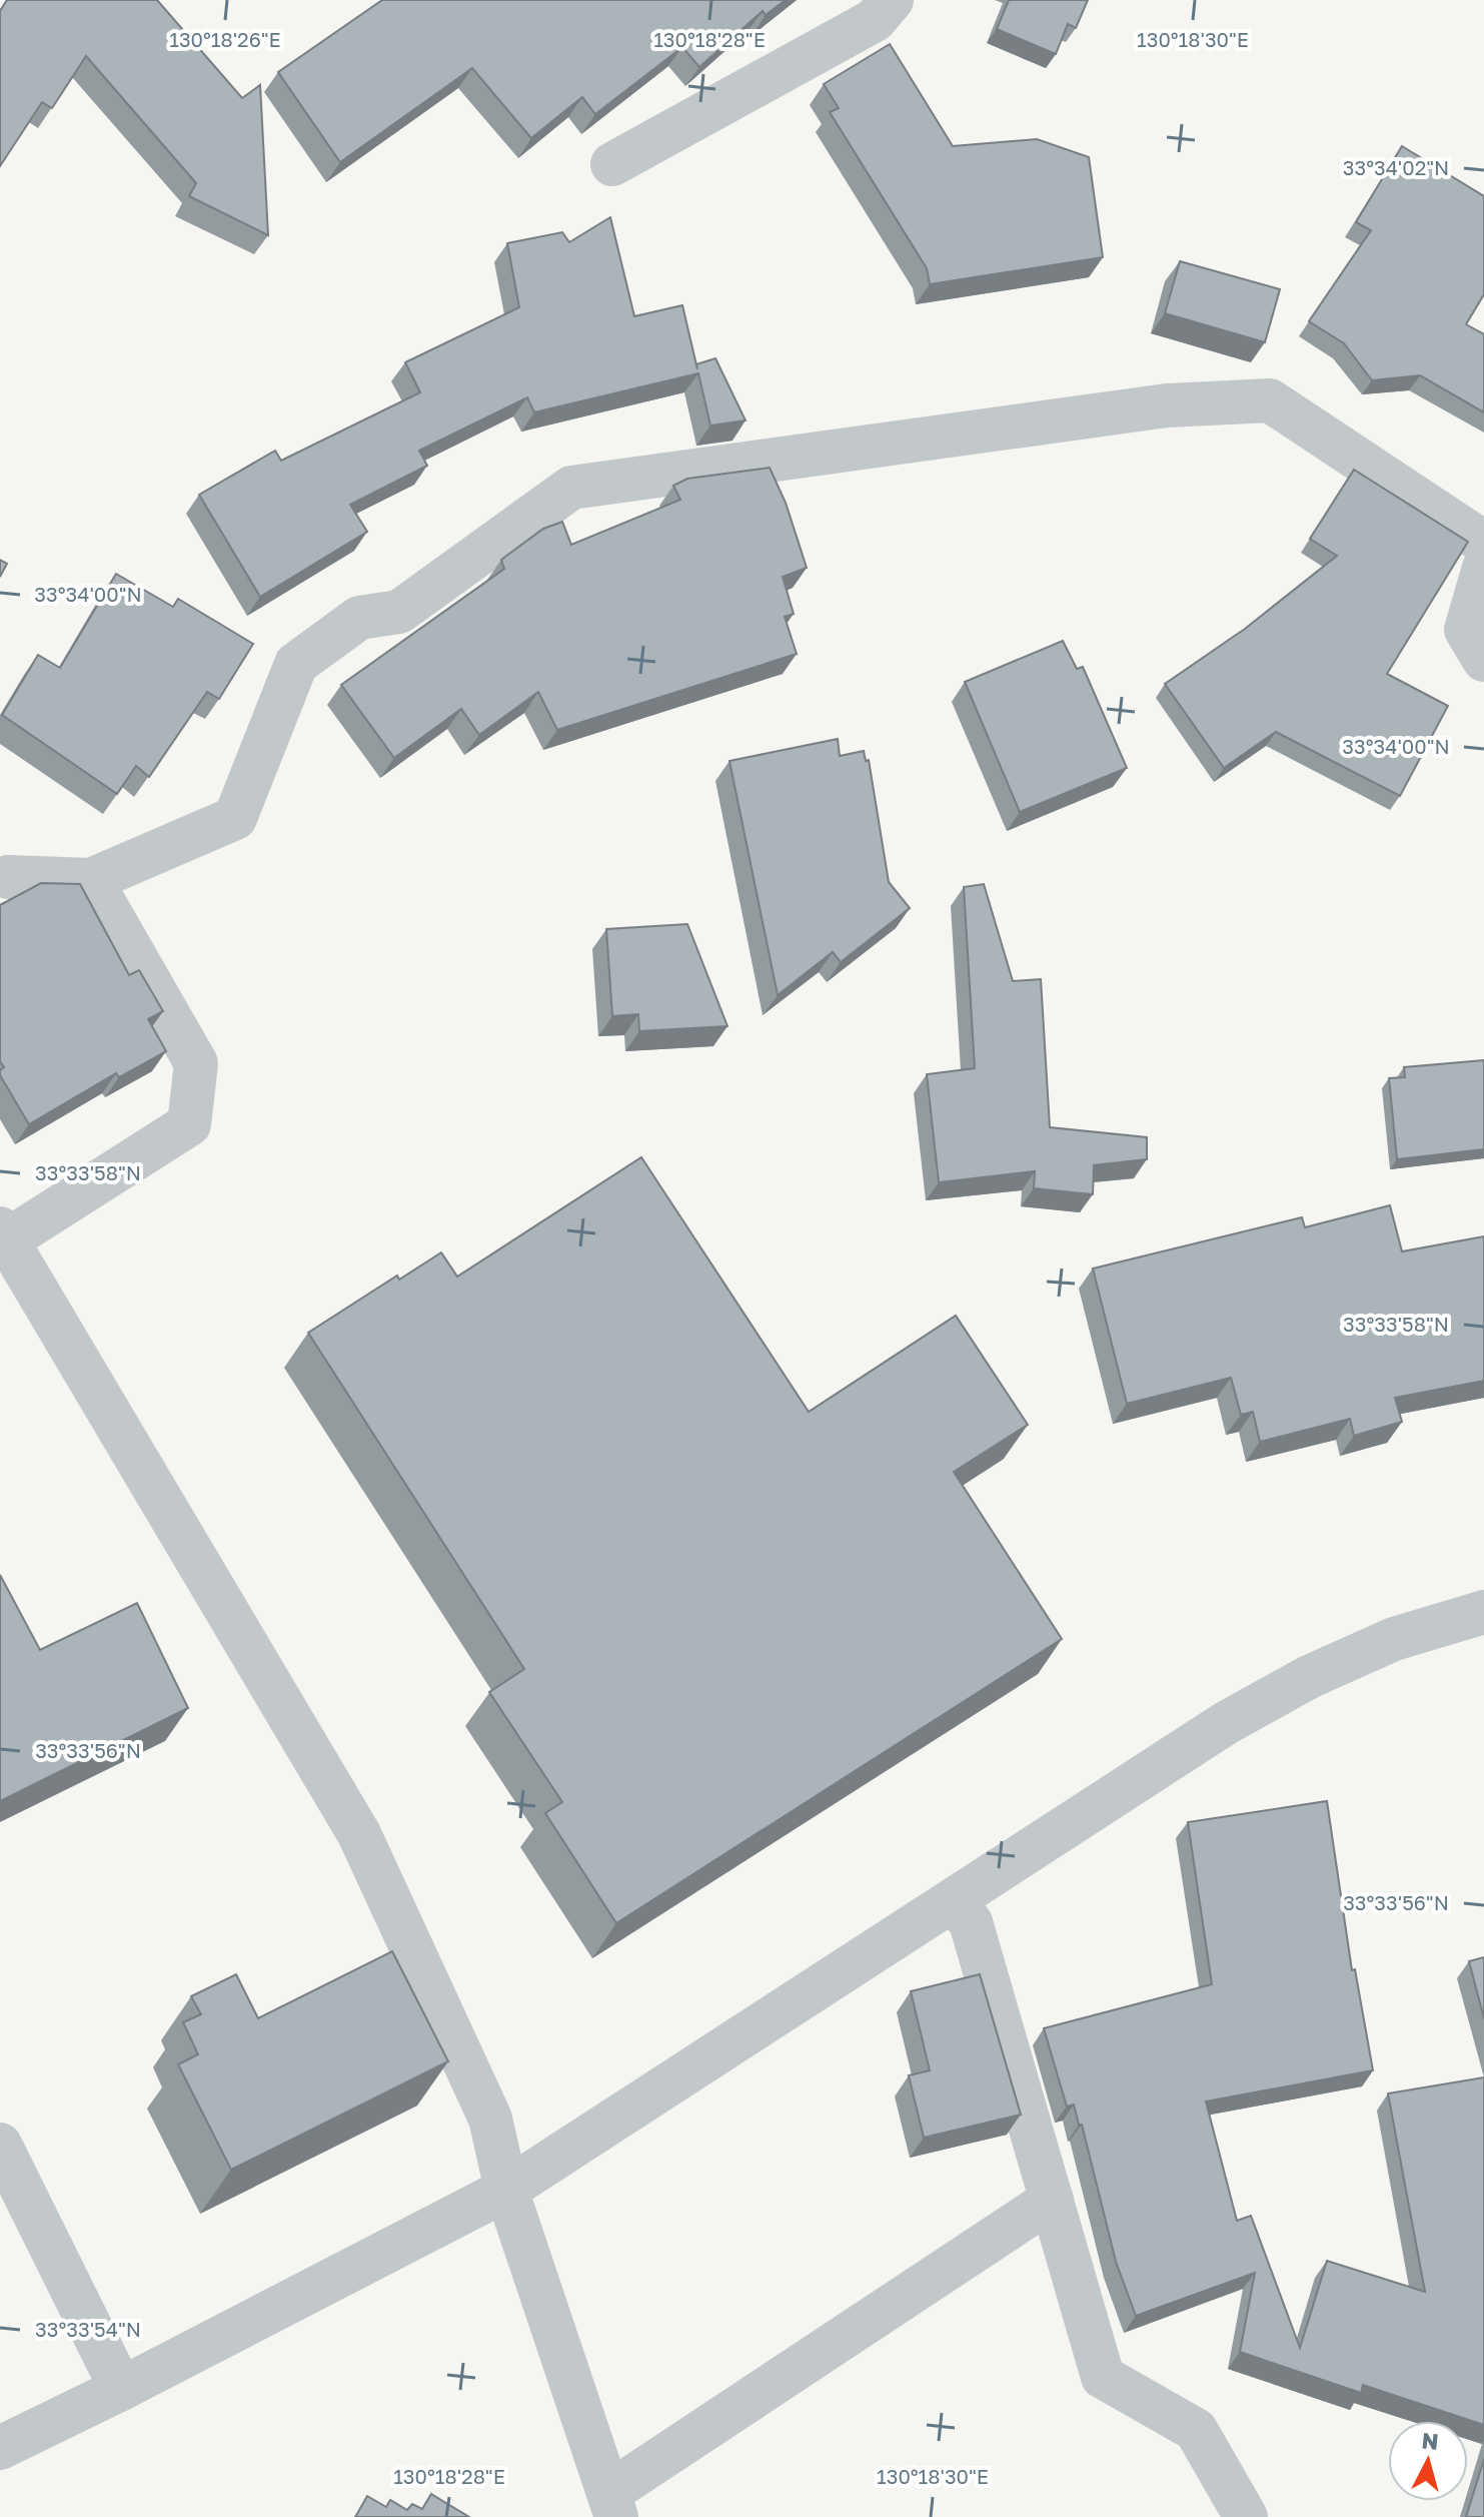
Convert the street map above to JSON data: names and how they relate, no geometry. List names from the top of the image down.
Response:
{
  "north": "top",
  "coordinates": [
    "130°18'26\"E",
    "130°18'28\"E",
    "130°18'30\"E",
    "33°34'02\"N",
    "33°34'00\"N",
    "33°33'58\"N",
    "33°33'56\"N",
    "33°33'54\"N"
  ]
}
